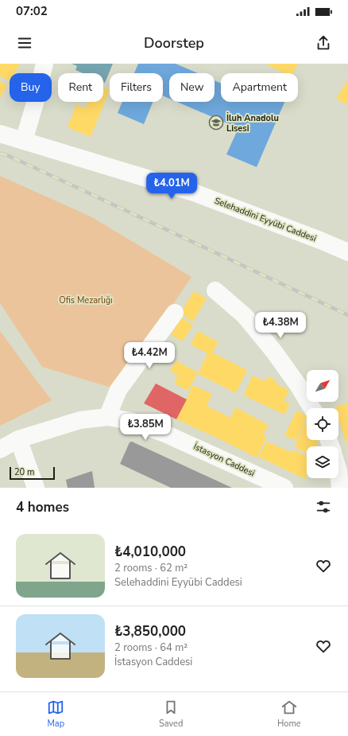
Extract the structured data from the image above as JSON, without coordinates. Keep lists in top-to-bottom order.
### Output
{
  "streets": {
    "street": ["Selehaddini Eyyübi Caddesi", "İstasyon Caddesi"]
  },
  "parks": ["Ofis Mezarlığı"],
  "places": {
    "school or university": ["İluh Anadolu Lisesi"]
  },
  "scale_bar": "20 m",
  "north": "top right",
  "page": {
    "status": "07:02",
    "header": "Doorstep",
    "chip": [
      "Buy",
      "Rent",
      "Filters",
      "New",
      "Apartment"
    ],
    "price": [
      "₺4.01M",
      "₺4.38M",
      "₺4.42M",
      "₺3.85M"
    ],
    "scale": "20 m",
    "heading": "4 homes",
    "list": [
      {
        "name": "₺4,010,000",
        "note": "2 rooms · 62 m² · Selehaddini Eyyübi Caddesi"
      },
      {
        "name": "₺3,850,000",
        "note": "2 rooms · 64 m² · İstasyon Caddesi"
      }
    ],
    "tabs": ["Map", "Saved", "Home"]
  }
}
